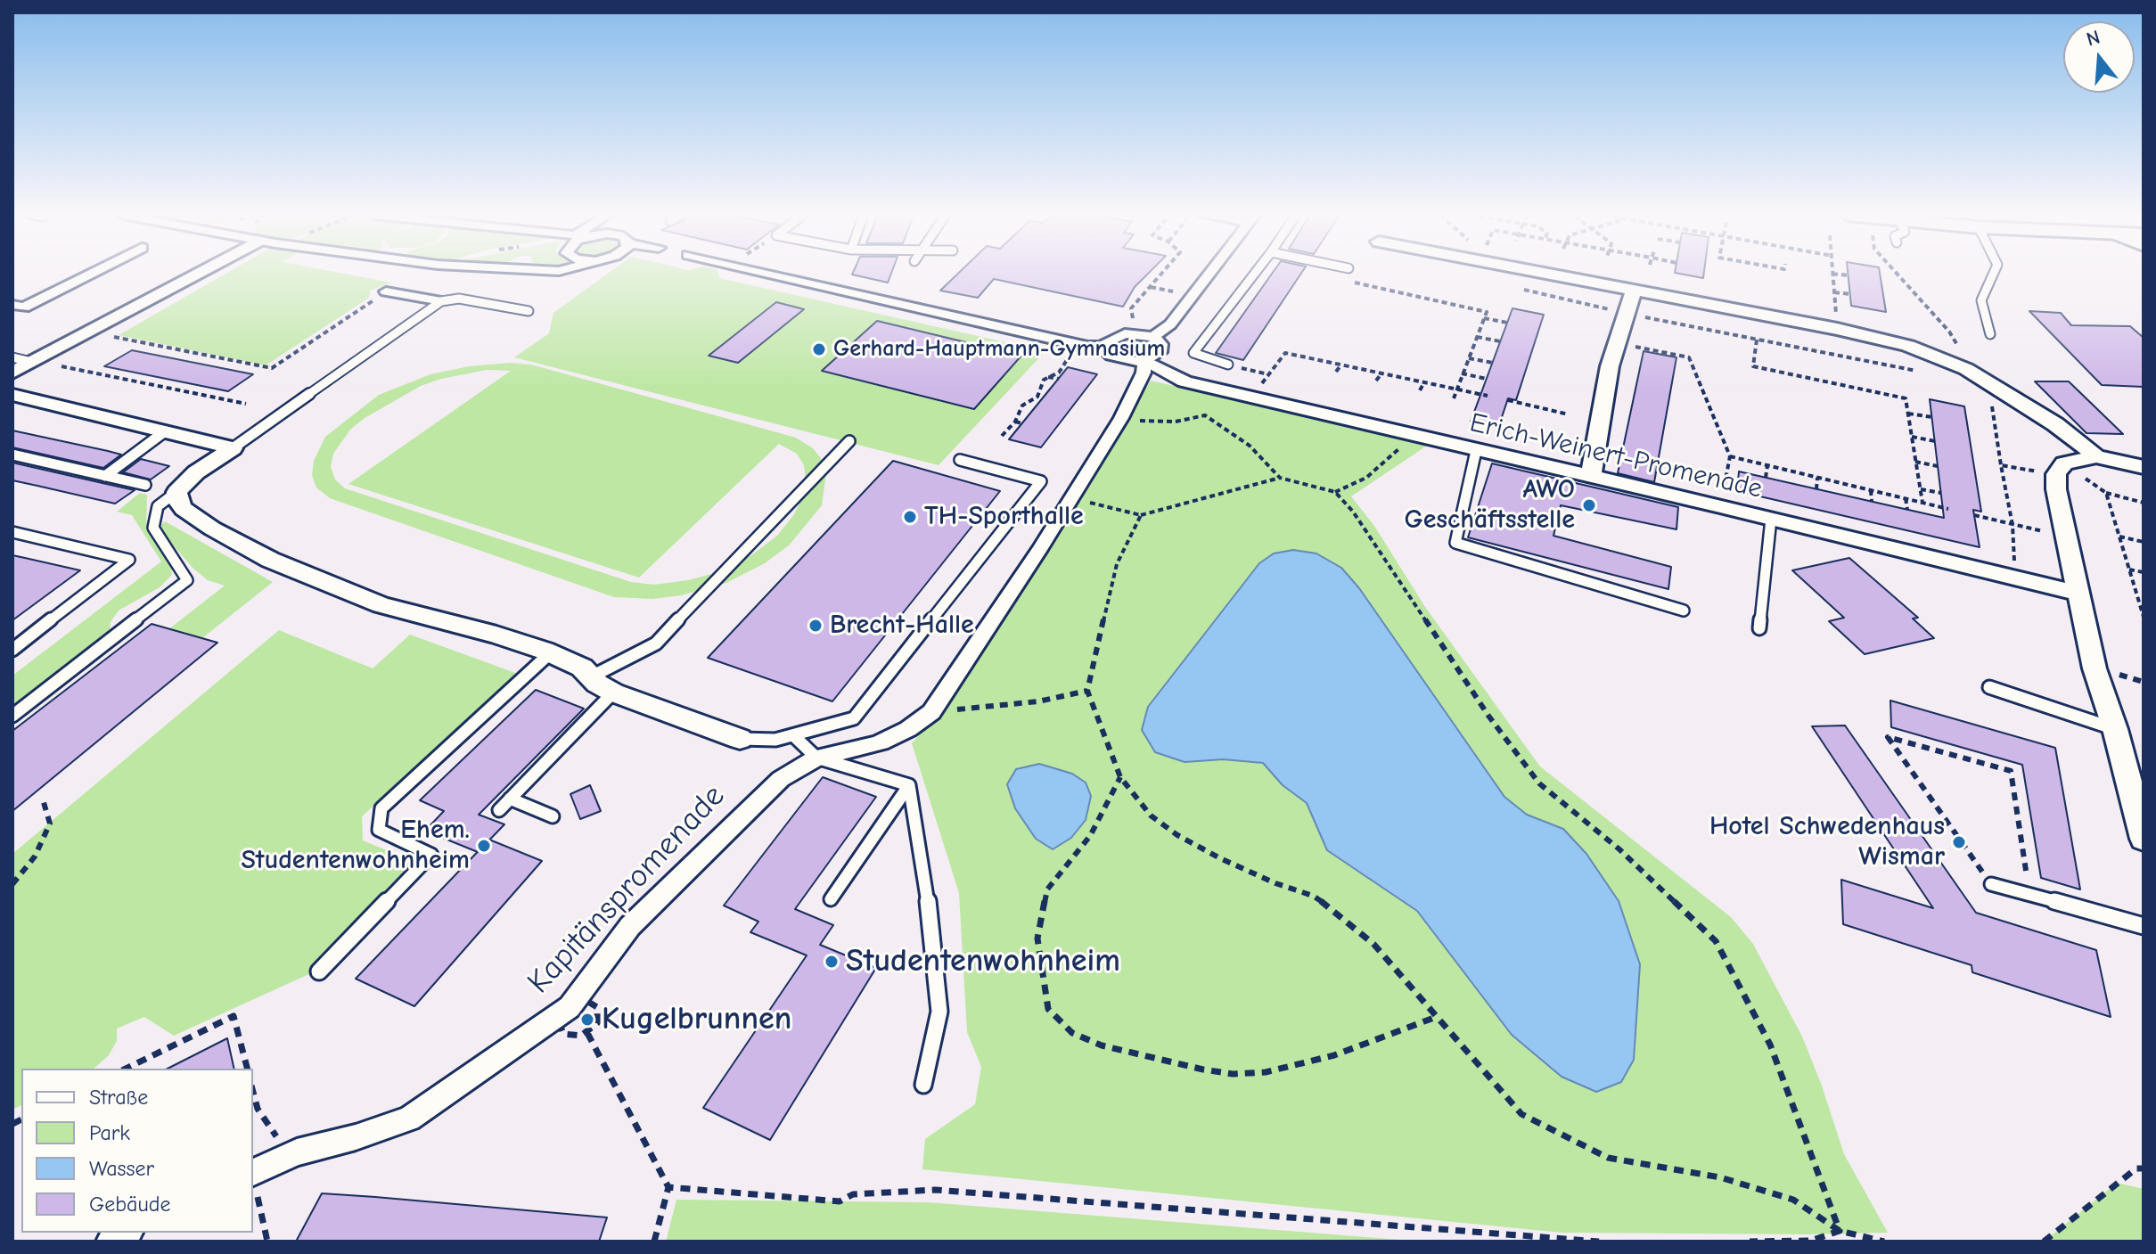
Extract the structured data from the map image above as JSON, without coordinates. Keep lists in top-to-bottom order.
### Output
{
  "streets": {
    "street": ["Erich-Weinert-Promenade", "Kapitänspromenade"]
  },
  "places": [
    "Gerhard-Hauptmann-Gymnasium",
    "AWO Geschäftsstelle",
    "TH-Sporthalle",
    "Brecht-Halle",
    "Hotel Schwedenhaus Wismar",
    "Ehem. Studentenwohnheim",
    "Studentenwohnheim",
    "Kugelbrunnen"
  ],
  "legend": [
    "Straße",
    "Park",
    "Wasser",
    "Gebäude"
  ],
  "north": "top"
}
